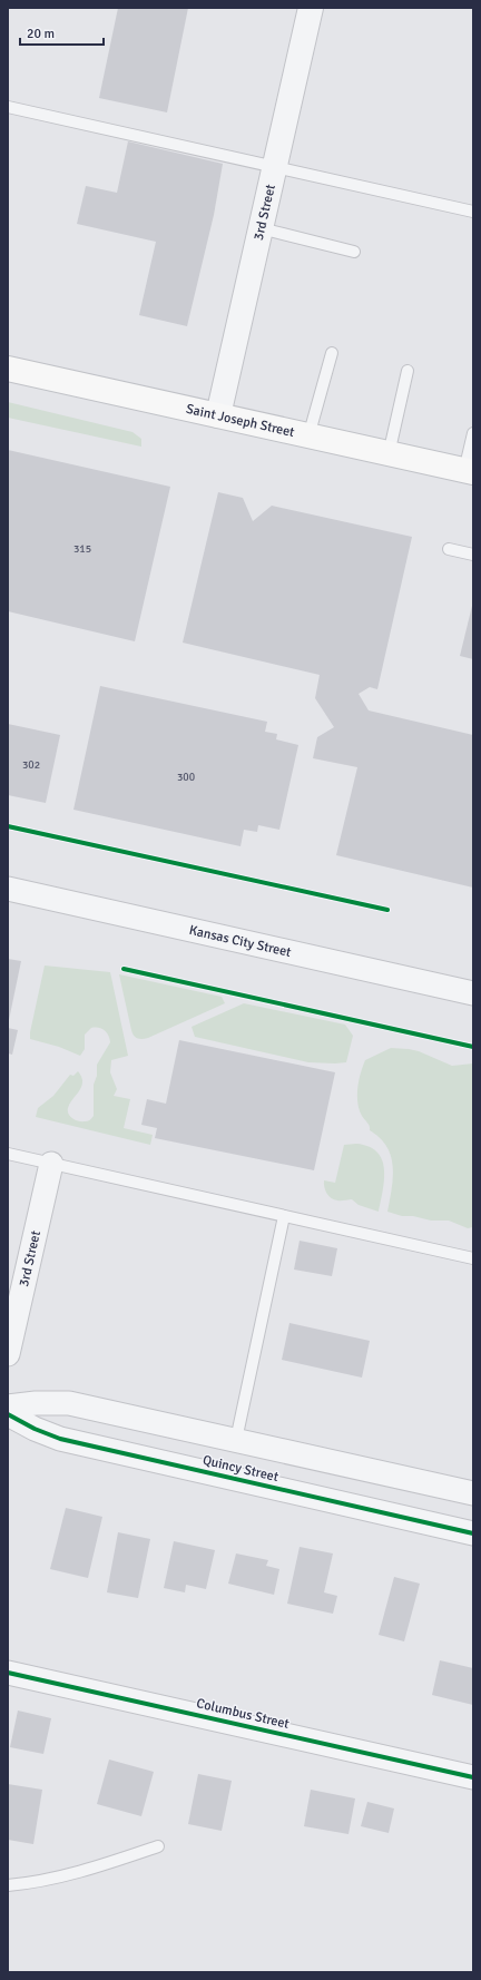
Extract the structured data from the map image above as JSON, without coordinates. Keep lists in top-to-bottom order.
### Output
{
  "streets": {
    "main road": ["Saint Joseph Street"],
    "street": [
      "3rd Street",
      "Kansas City Street",
      "Quincy Street",
      "Columbus Street"
    ]
  },
  "crossings": [
    ["3rd Street", "Saint Joseph Street"]
  ],
  "house_numbers": ["315", "302", "300"],
  "scale_bar": "20 m"
}
